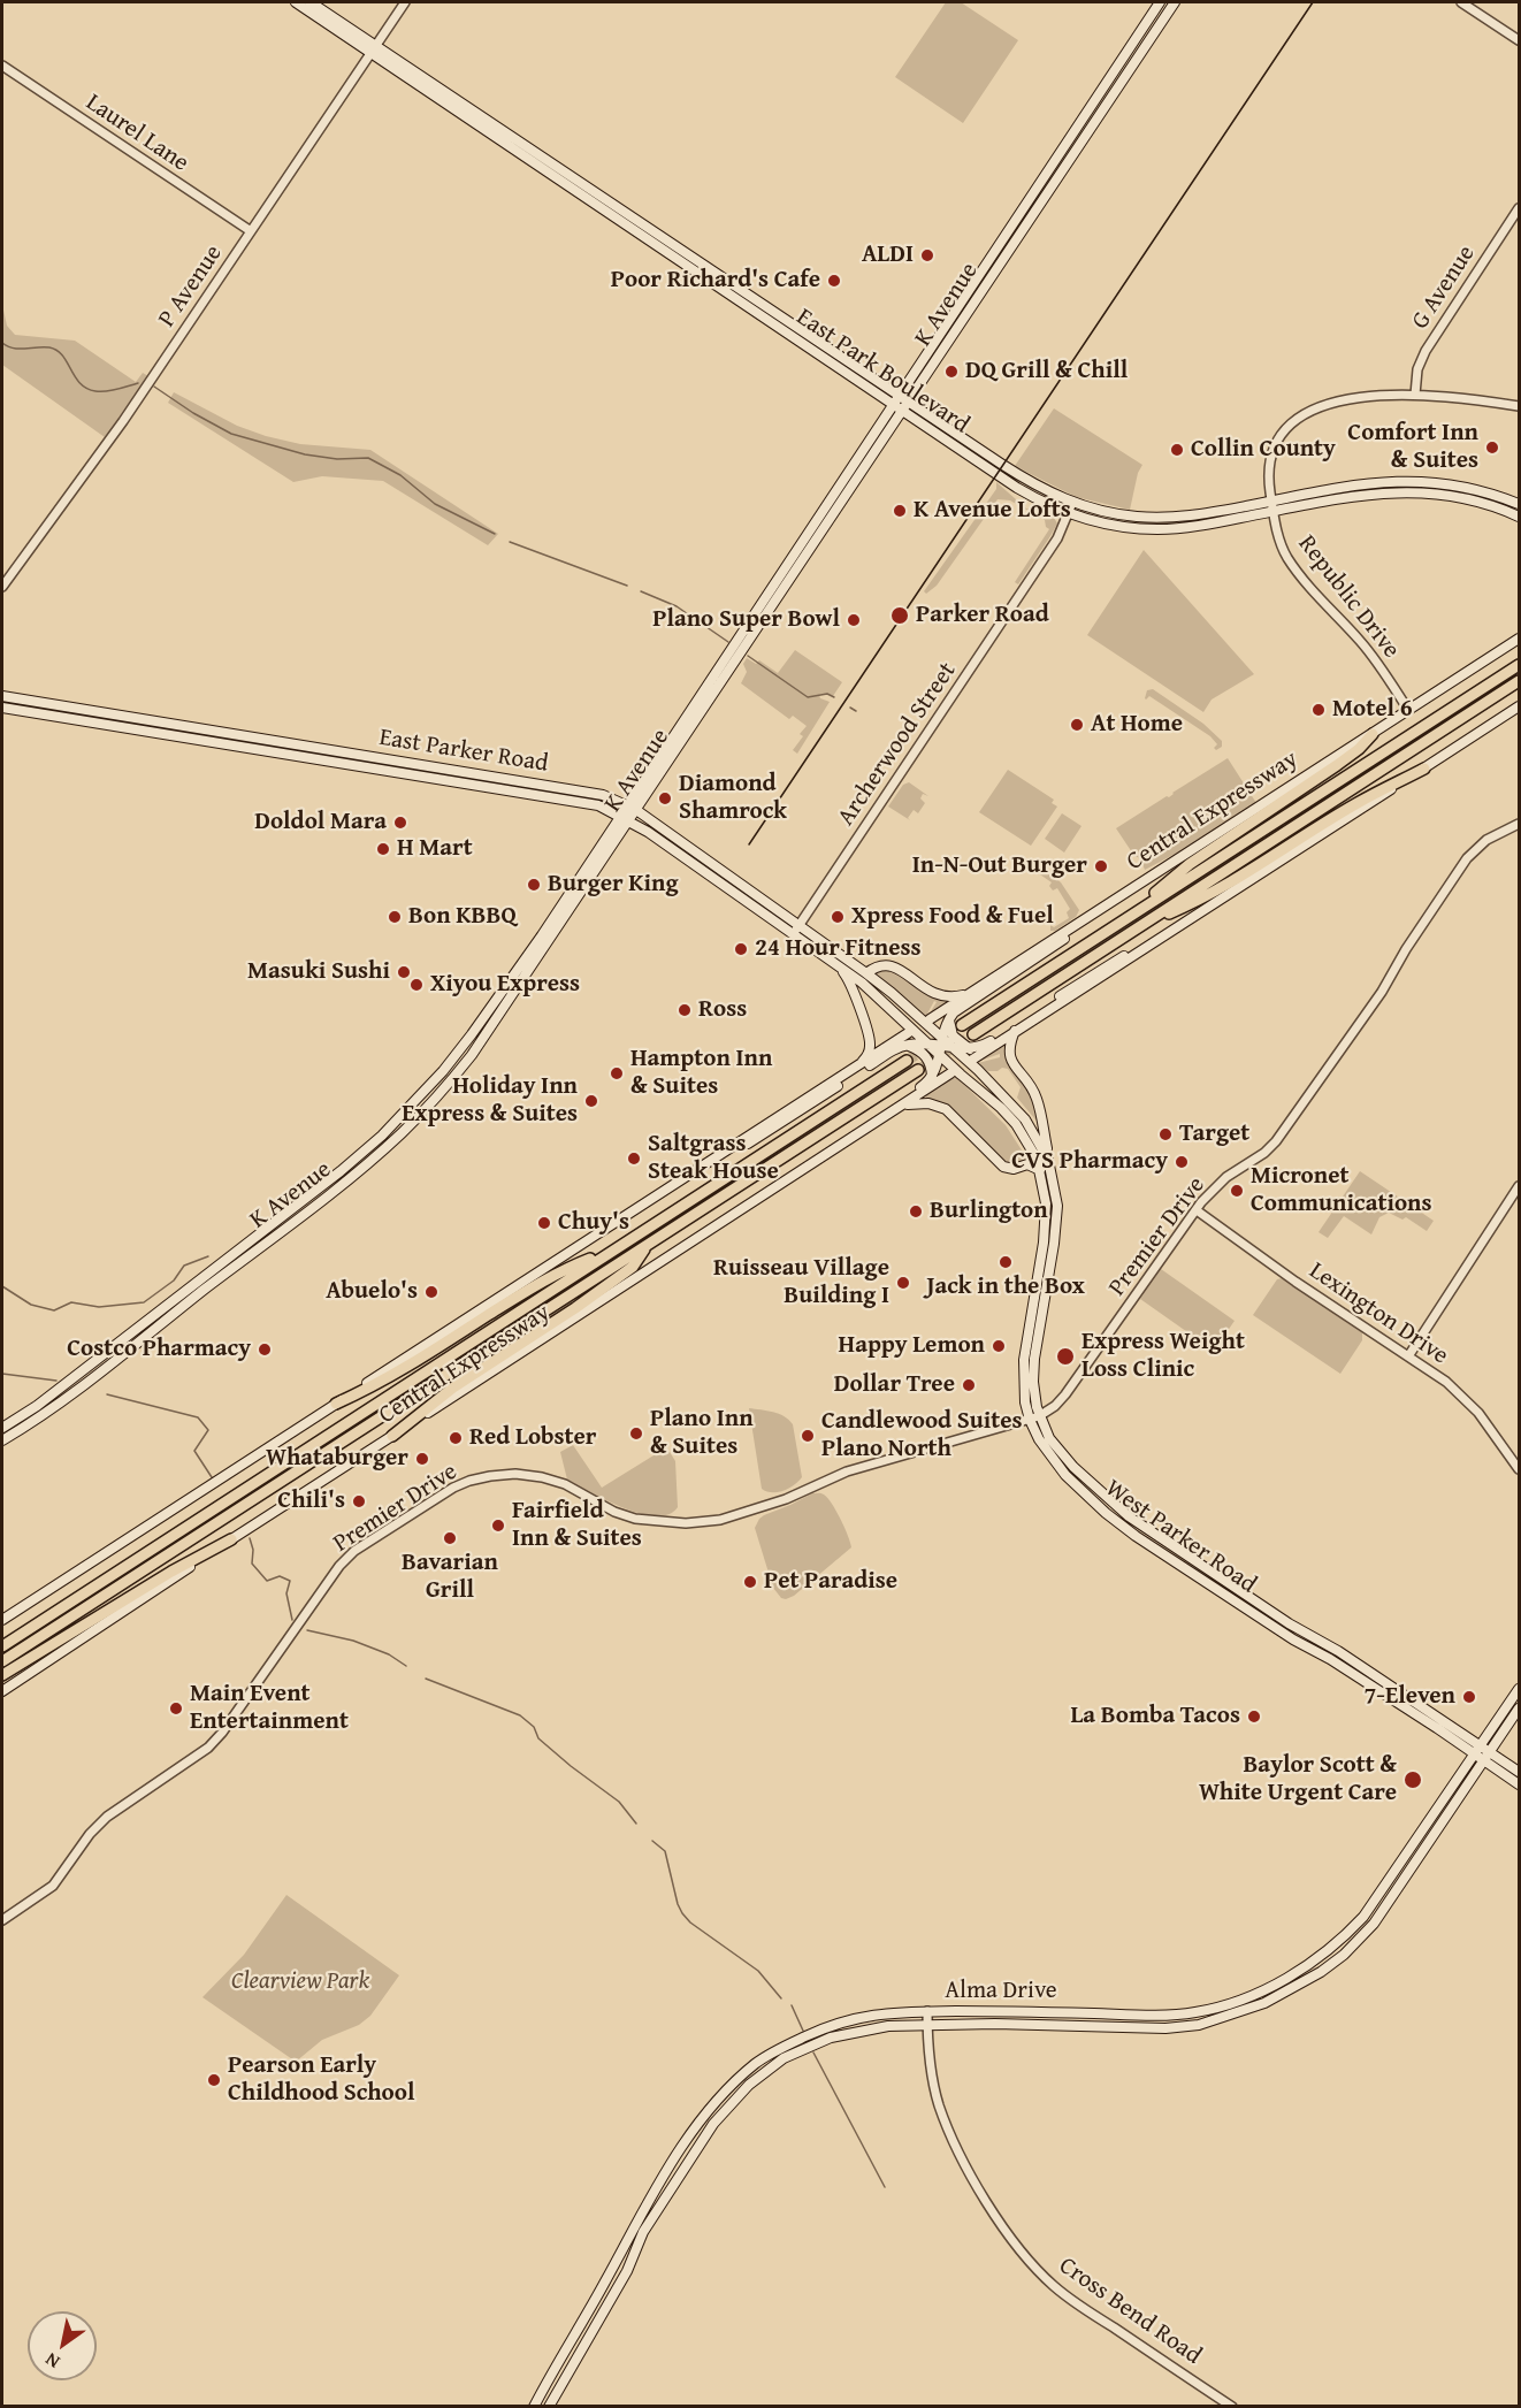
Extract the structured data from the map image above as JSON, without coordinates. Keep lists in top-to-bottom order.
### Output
{
  "streets": {
    "highway": ["Central Expressway"],
    "main road": [
      "K Avenue",
      "East Park Boulevard",
      "East Parker Road",
      "West Parker Road",
      "Alma Drive"
    ],
    "street": [
      "Laurel Lane",
      "P Avenue",
      "G Avenue",
      "Republic Drive",
      "Archerwood Street",
      "Premier Drive",
      "Lexington Drive",
      "Cross Bend Road"
    ]
  },
  "crossings": [
    ["Laurel Lane", "P Avenue"],
    ["P Avenue", "East Park Boulevard"],
    ["G Avenue", "Republic Drive"],
    ["K Avenue", "East Park Boulevard"],
    ["K Avenue", "East Parker Road"],
    ["East Park Boulevard", "Republic Drive"],
    ["East Park Boulevard", "Archerwood Street"],
    ["Republic Drive", "Central Expressway"],
    ["Archerwood Street", "East Parker Road"],
    ["East Parker Road", "West Parker Road"],
    ["Premier Drive", "Lexington Drive"],
    ["Premier Drive", "West Parker Road"],
    ["West Parker Road", "Alma Drive"],
    ["Alma Drive", "Cross Bend Road"]
  ],
  "parks": ["Clearview Park"],
  "places": [
    "ALDI",
    "Poor Richard's Cafe",
    "DQ Grill & Chill",
    "Comfort Inn & Suites",
    "Collin County",
    "K Avenue Lofts",
    "Parker Road",
    "Plano Super Bowl",
    "Motel 6",
    "At Home",
    "Diamond Shamrock",
    "Doldol Mara",
    "H Mart",
    "In-N-Out Burger",
    "Burger King",
    "Bon KBBQ",
    "Xpress Food & Fuel",
    "24 Hour Fitness",
    "Masuki Sushi",
    "Xiyou Express",
    "Ross",
    "Hampton Inn & Suites",
    "Holiday Inn Express & Suites",
    "Target",
    "Saltgrass Steak House",
    "CVS Pharmacy",
    "Micronet Communications",
    "Burlington",
    "Chuy's",
    "Jack in the Box",
    "Ruisseau Village Building I",
    "Abuelo's",
    "Happy Lemon",
    "Costco Pharmacy",
    "Express Weight Loss Clinic",
    "Dollar Tree",
    "Plano Inn & Suites",
    "Candlewood Suites Plano North",
    "Red Lobster",
    "Whataburger",
    "Chili's",
    "Fairfield Inn & Suites",
    "Bavarian Grill",
    "Pet Paradise",
    "7-Eleven",
    "Main Event Entertainment",
    "La Bomba Tacos",
    "Baylor Scott & White Urgent Care",
    "Pearson Early Childhood School"
  ],
  "north": "bottom left"
}
